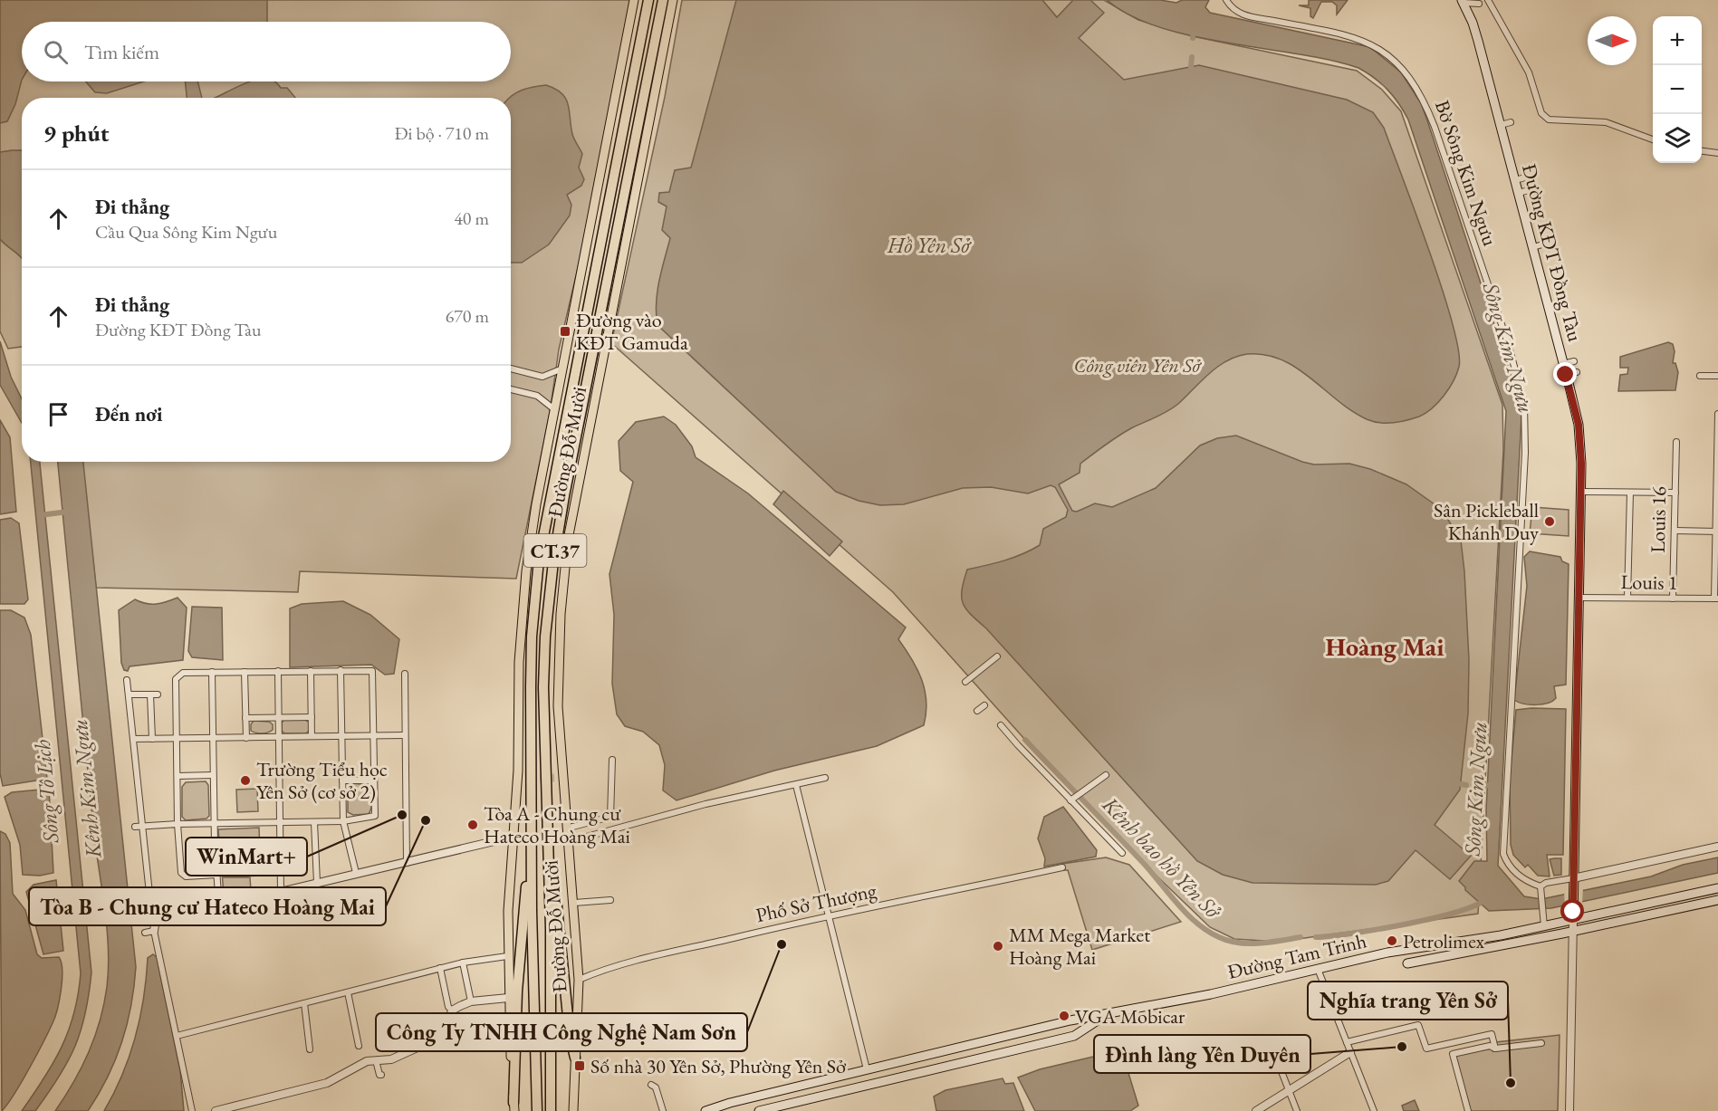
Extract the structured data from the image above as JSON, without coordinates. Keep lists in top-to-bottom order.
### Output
{
  "streets": {
    "highway": ["CT.37"],
    "main road": ["Đường KĐT Đồng Tàu", "Đường Đỗ Mười", "Đường Tam Trinh"],
    "street": [
      "Bờ Sông Kim Ngưu",
      "Louis 16",
      "Louis 1",
      "Phố Sở Thượng"
    ]
  },
  "crossings": [
    ["Đường KĐT Đồng Tàu", "Louis 1"],
    ["Đường KĐT Đồng Tàu", "Đường Tam Trinh"],
    ["Đường Đỗ Mười", "Phố Sở Thượng"],
    ["Louis 16", "Louis 1"]
  ],
  "districts": ["Hoàng Mai"],
  "water": [
    "Hồ Yên Sở",
    "Sông Kim Ngưu",
    "Kênh Kim Ngưu",
    "Sông Tô Lịch",
    "Kênh bao hồ Yên Sở"
  ],
  "parks": ["Công viên Yên Sở"],
  "places": {
    "transit": ["Đường vào KĐT Gamuda", "Số nhà 30 Yên Sở, Phường Yên Sở"],
    "other": [
      "Sân Pickleball Khánh Duy",
      "Trường Tiểu học Yên Sở (cơ sở 2)",
      "WinMart+",
      "Tòa B - Chung cư Hateco Hoàng Mai",
      "Tòa A - Chung cư Hateco Hoàng Mai",
      "Petrolimex",
      "Công Ty TNHH Công Nghệ Nam Sơn",
      "MM Mega Market Hoàng Mai",
      "VGA Mobicar",
      "Đình làng Yên Duyên",
      "Nghĩa trang Yên Sở"
    ]
  },
  "north": "right",
  "page": {
    "map_buttons": ["+", "−"],
    "search": "Tìm kiếm",
    "heading": ["9 phút", "Đi bộ · 710 m"],
    "list": [
      ["Đi thẳng", "Cầu Qua Sông Kim Ngưu", "40 m"],
      ["Đi thẳng", "Đường KĐT Đồng Tàu", "670 m"],
      "Đến nơi"
    ]
  }
}
